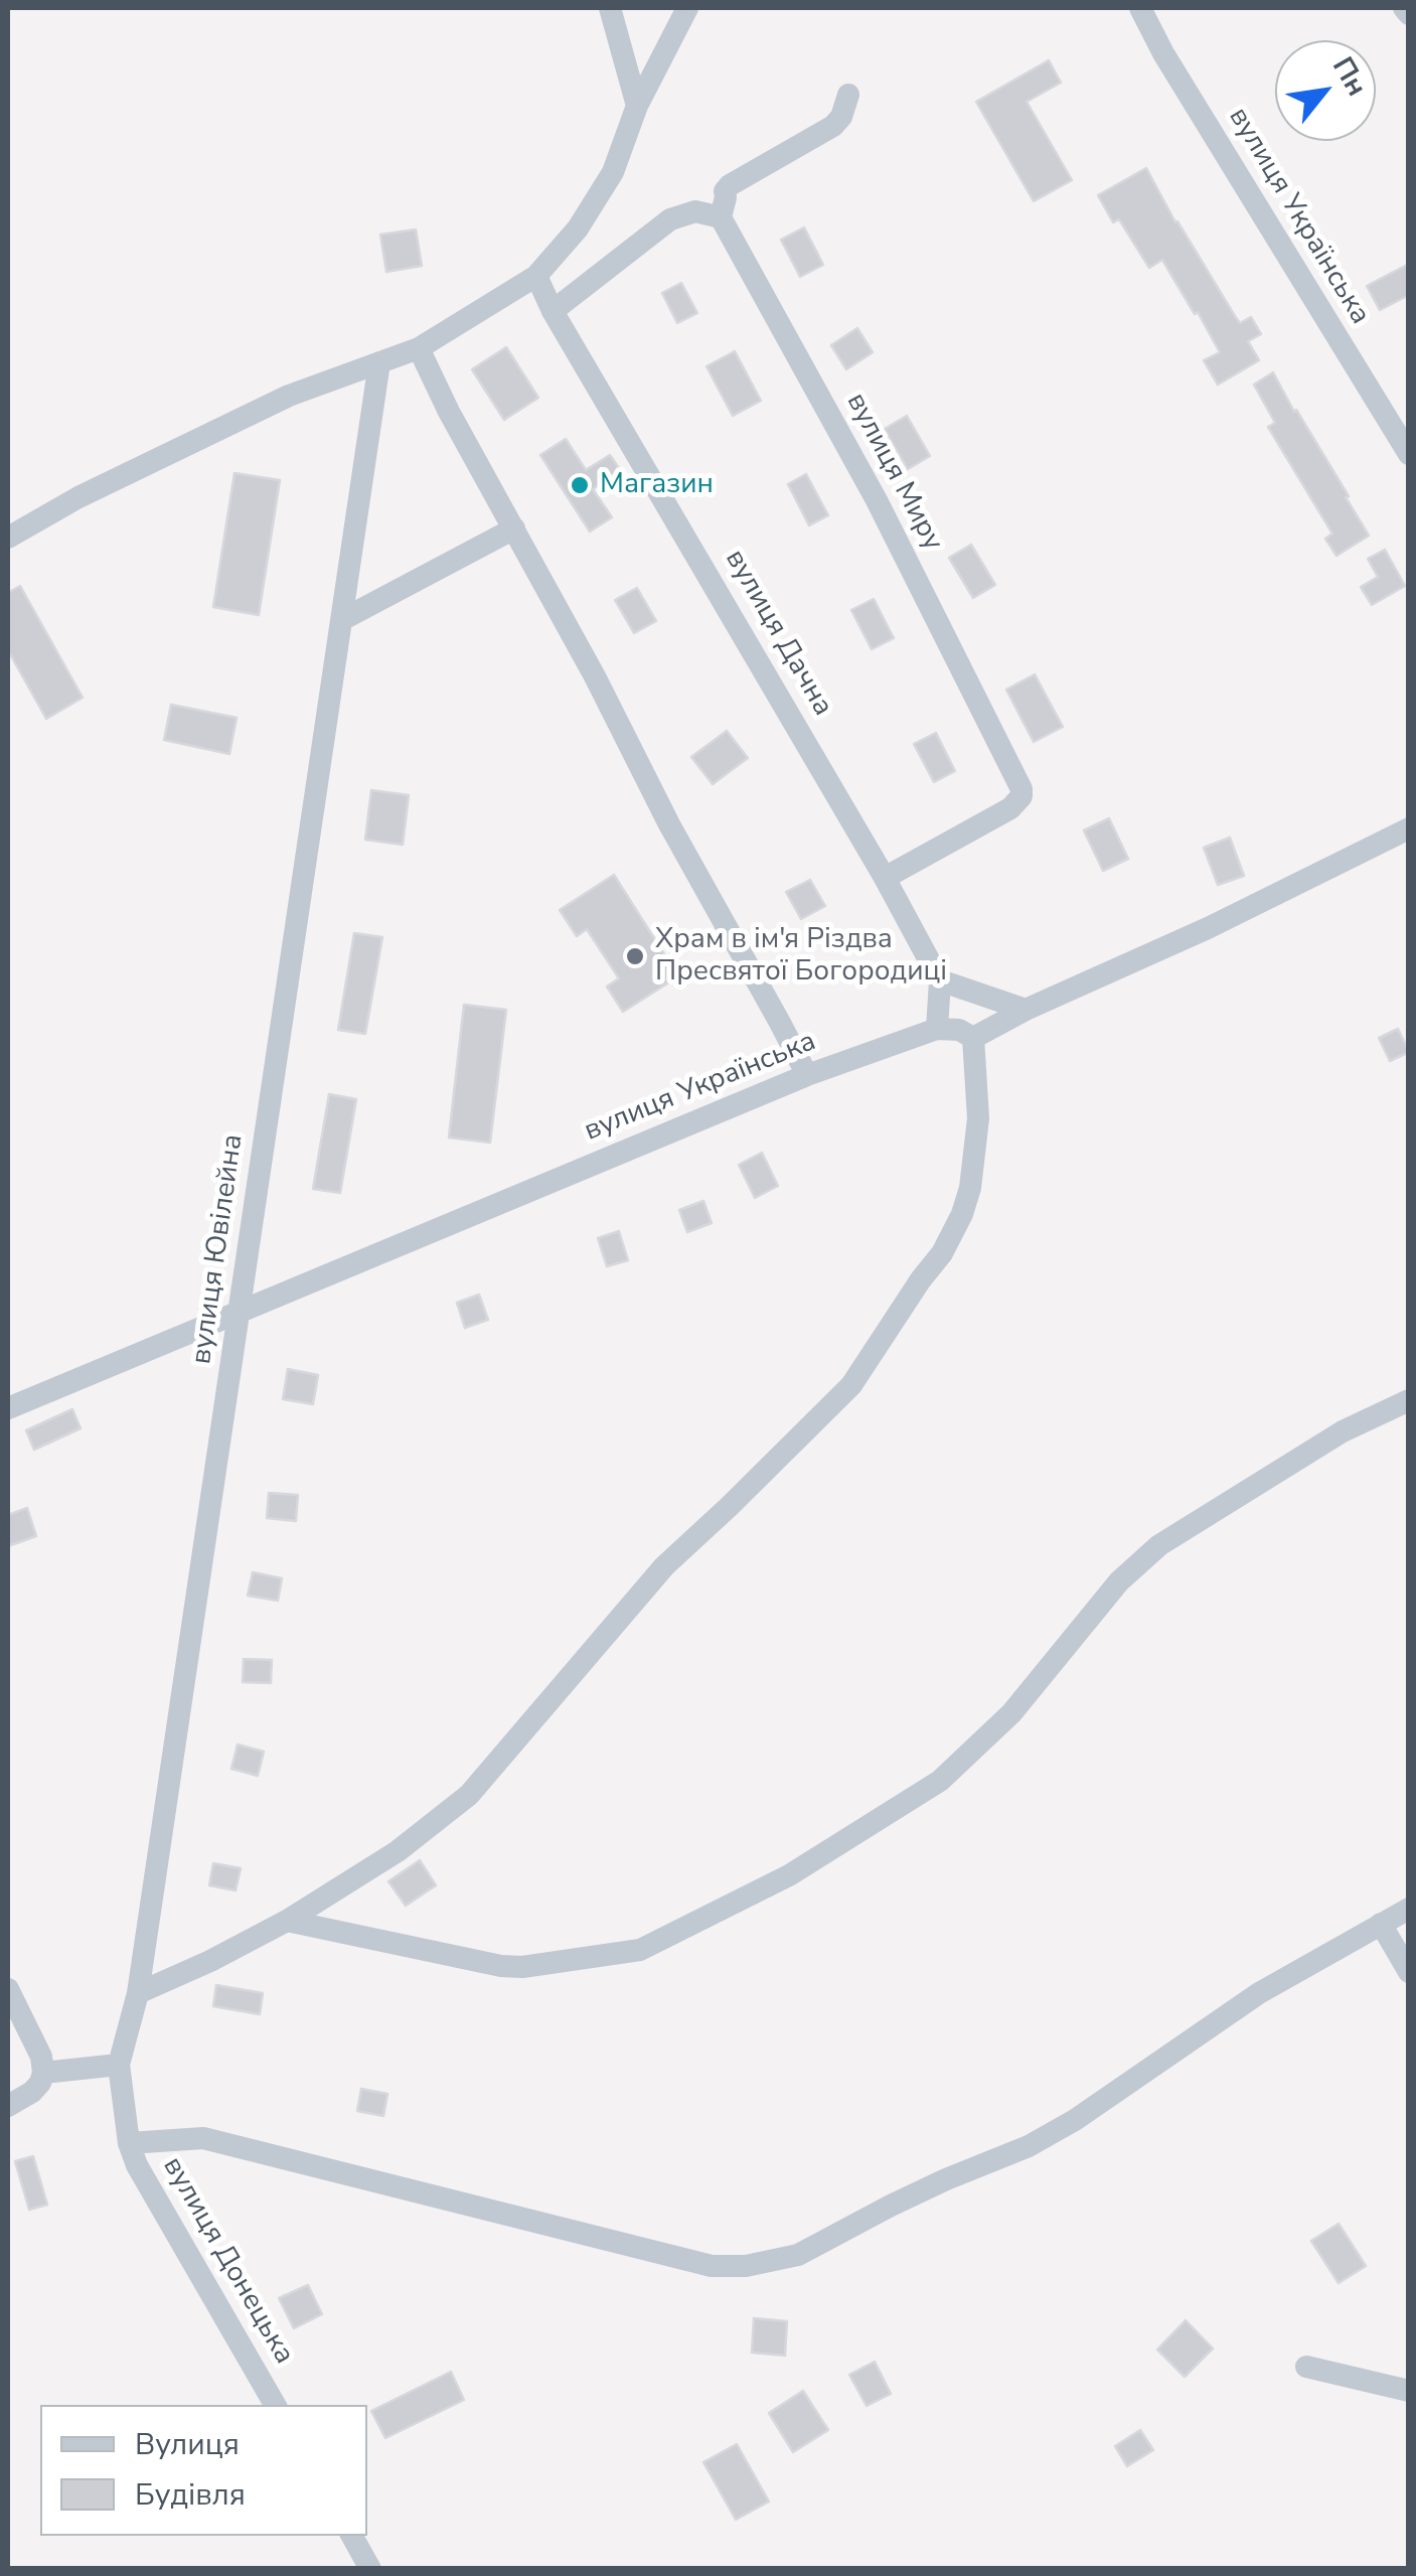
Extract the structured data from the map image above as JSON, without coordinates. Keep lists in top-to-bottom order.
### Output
{
  "streets": {
    "street": [
      "вулиця Українська",
      "вулиця Миру",
      "вулиця Дачна",
      "вулиця Ювілейна",
      "вулиця Донецька"
    ]
  },
  "crossings": [
    ["вулиця Українська", "вулиця Ювілейна"],
    ["вулиця Миру", "вулиця Дачна"],
    ["вулиця Ювілейна", "вулиця Донецька"]
  ],
  "places": ["Магазин", "Храм в ім'я Різдва Пресвятої Богородиці"],
  "legend": ["Вулиця", "Будівля"],
  "north": "top right"
}
